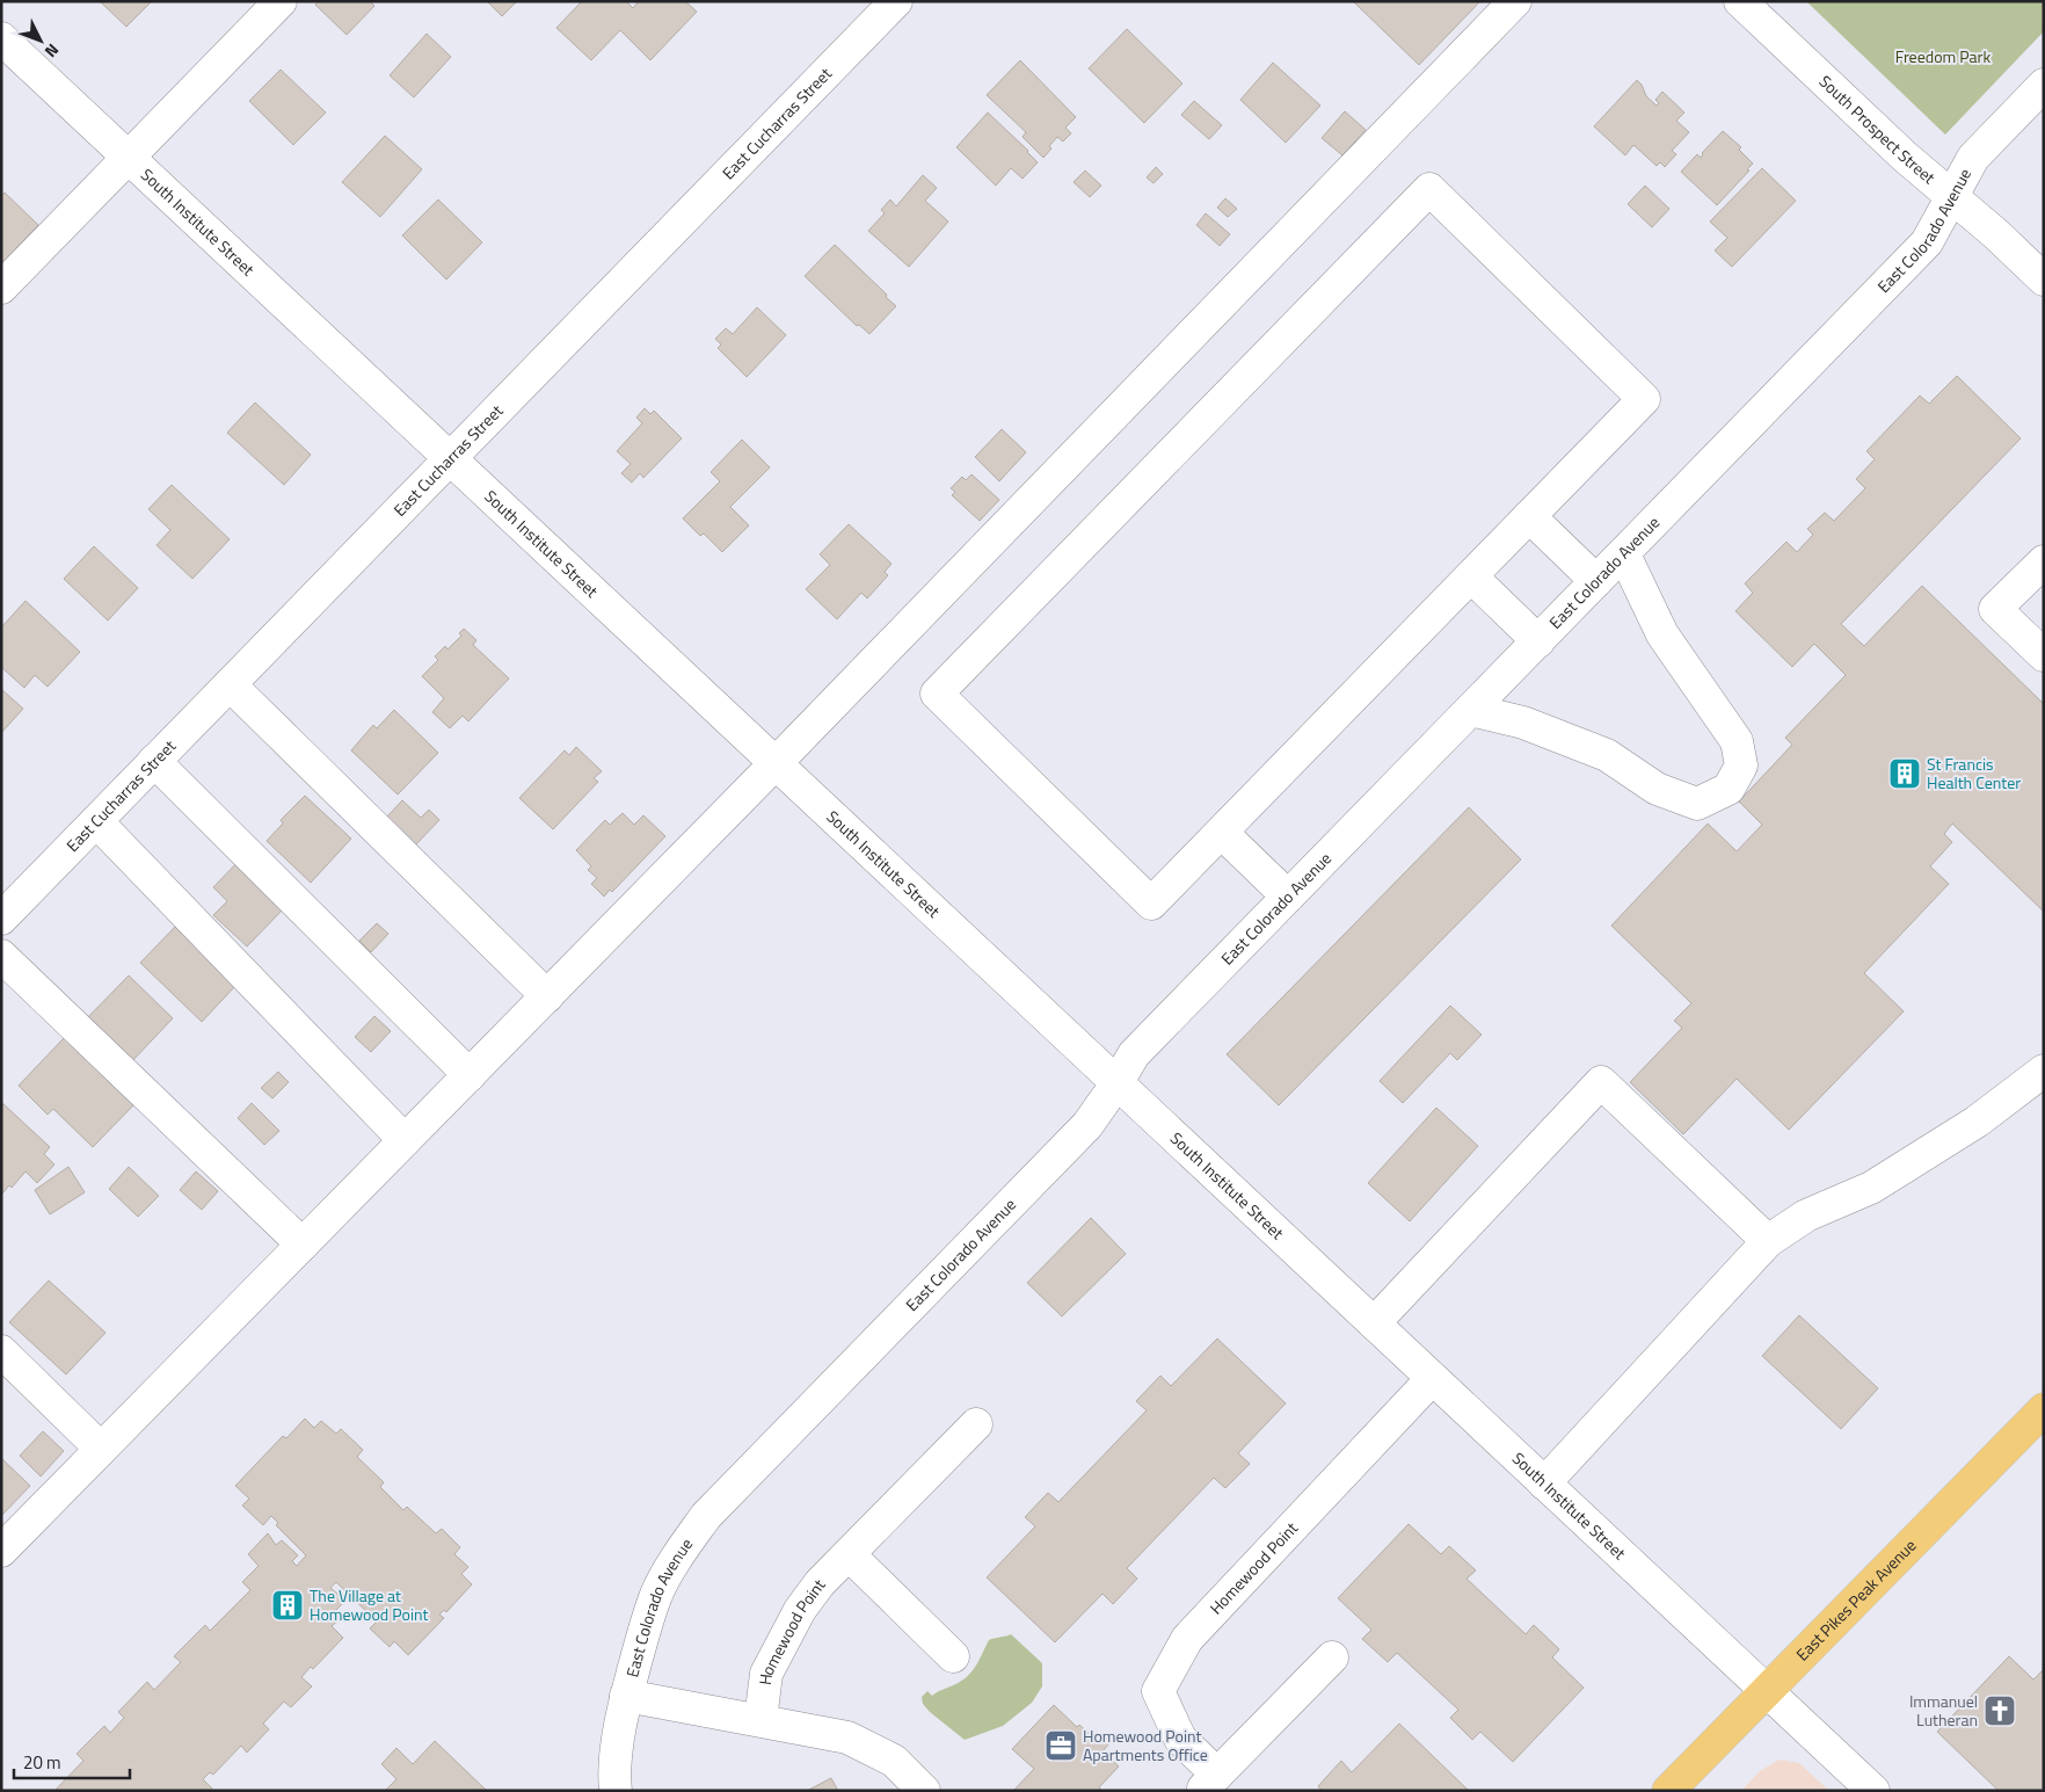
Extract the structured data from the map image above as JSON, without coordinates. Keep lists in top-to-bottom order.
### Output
{
  "streets": {
    "main road": ["East Pikes Peak Avenue"],
    "street": [
      "East Cucharras Street",
      "South Prospect Street",
      "South Institute Street",
      "East Colorado Avenue",
      "Homewood Point"
    ]
  },
  "crossings": [
    ["East Cucharras Street", "South Institute Street"],
    ["South Prospect Street", "East Colorado Avenue"],
    ["South Institute Street", "East Colorado Avenue"],
    ["South Institute Street", "Homewood Point"],
    ["South Institute Street", "East Pikes Peak Avenue"]
  ],
  "parks": ["Freedom Park"],
  "places": {
    "building": ["St Francis Health Center", "The Village at Homewood Point"],
    "church": ["Immanuel Lutheran"],
    "office": ["Homewood Point Apartments Office"]
  },
  "scale_bar": "20 m",
  "north": "bottom right"
}
